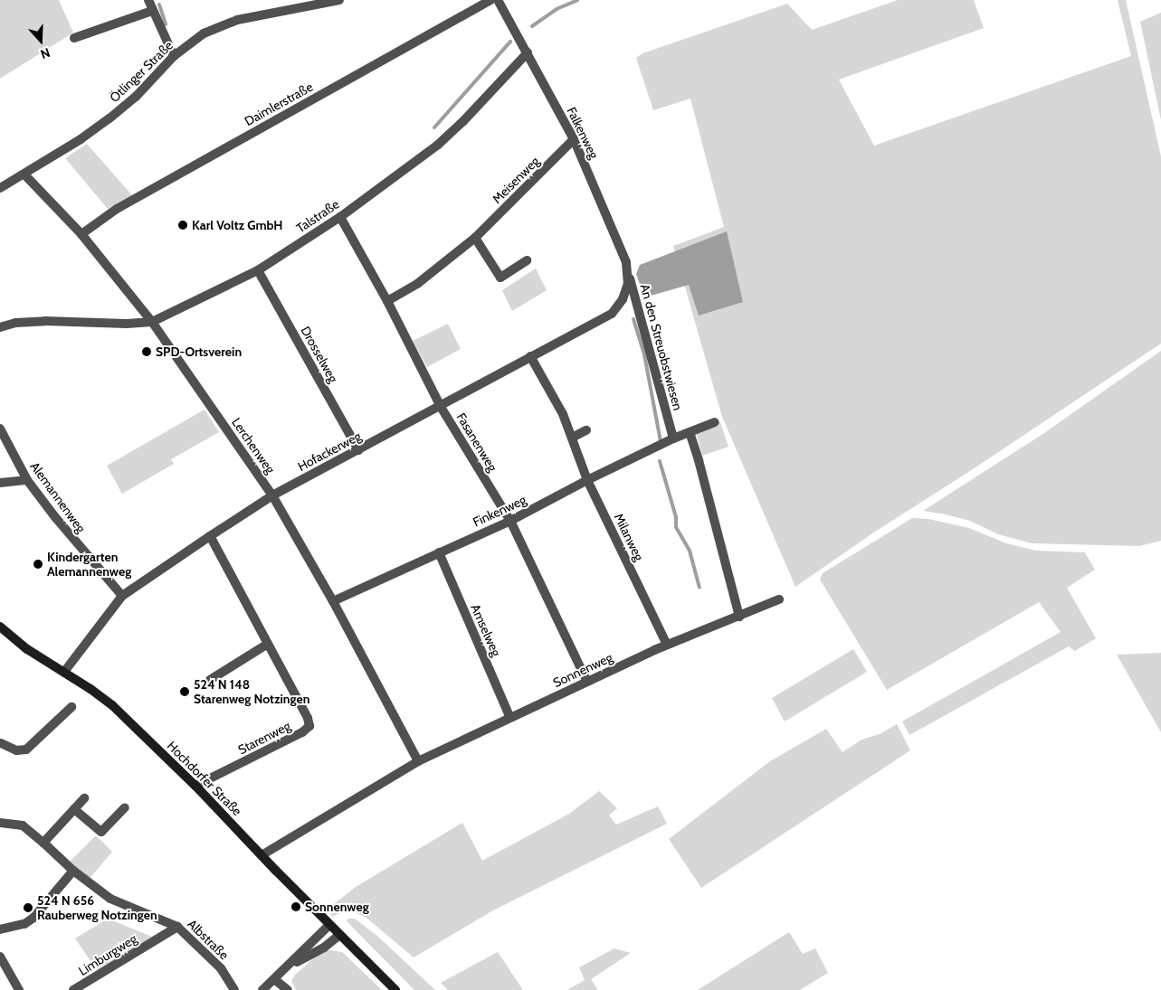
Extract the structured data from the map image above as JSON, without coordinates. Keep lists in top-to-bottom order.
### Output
{
  "streets": {
    "main road": ["Hochdorfer Straße"],
    "street": [
      "Ötlinger Straße",
      "Daimlerstraße",
      "Falkenweg",
      "Meisenweg",
      "Talstraße",
      "An den Streuobstwiesen",
      "Drosselweg",
      "Fasanenweg",
      "Lerchenweg",
      "Hofackerweg",
      "Alemannenweg",
      "Finkenweg",
      "Milanweg",
      "Amselweg",
      "Sonnenweg",
      "Starenweg",
      "Albstraße",
      "Limburgweg"
    ]
  },
  "crossings": [
    ["Ötlinger Straße", "Lerchenweg"],
    ["Daimlerstraße", "Lerchenweg"],
    ["Falkenweg", "Meisenweg"],
    ["Falkenweg", "Talstraße"],
    ["Falkenweg", "An den Streuobstwiesen"],
    ["Falkenweg", "Hofackerweg"],
    ["Meisenweg", "Fasanenweg"],
    ["Talstraße", "Drosselweg"],
    ["Talstraße", "Fasanenweg"],
    ["Talstraße", "Lerchenweg"],
    ["An den Streuobstwiesen", "Finkenweg"],
    ["Drosselweg", "Hofackerweg"],
    ["Fasanenweg", "Hofackerweg"],
    ["Fasanenweg", "Finkenweg"],
    ["Fasanenweg", "Sonnenweg"],
    ["Lerchenweg", "Hofackerweg"],
    ["Lerchenweg", "Finkenweg"],
    ["Lerchenweg", "Sonnenweg"],
    ["Hofackerweg", "Alemannenweg"],
    ["Hofackerweg", "Milanweg"],
    ["Hofackerweg", "Starenweg"],
    ["Hofackerweg", "Hochdorfer Straße"],
    ["Finkenweg", "Milanweg"],
    ["Finkenweg", "Amselweg"],
    ["Milanweg", "Sonnenweg"],
    ["Amselweg", "Sonnenweg"],
    ["Sonnenweg", "Hochdorfer Straße"],
    ["Starenweg", "Hochdorfer Straße"],
    ["Albstraße", "Limburgweg"]
  ],
  "places": [
    "Karl Voltz GmbH",
    "SPD-Ortsverein",
    "Kindergarten Alemannenweg",
    "524 N 148 Starenweg Notzingen",
    "Sonnenweg",
    "524 N 656 Rauberweg Notzingen"
  ],
  "north": "bottom"
}
